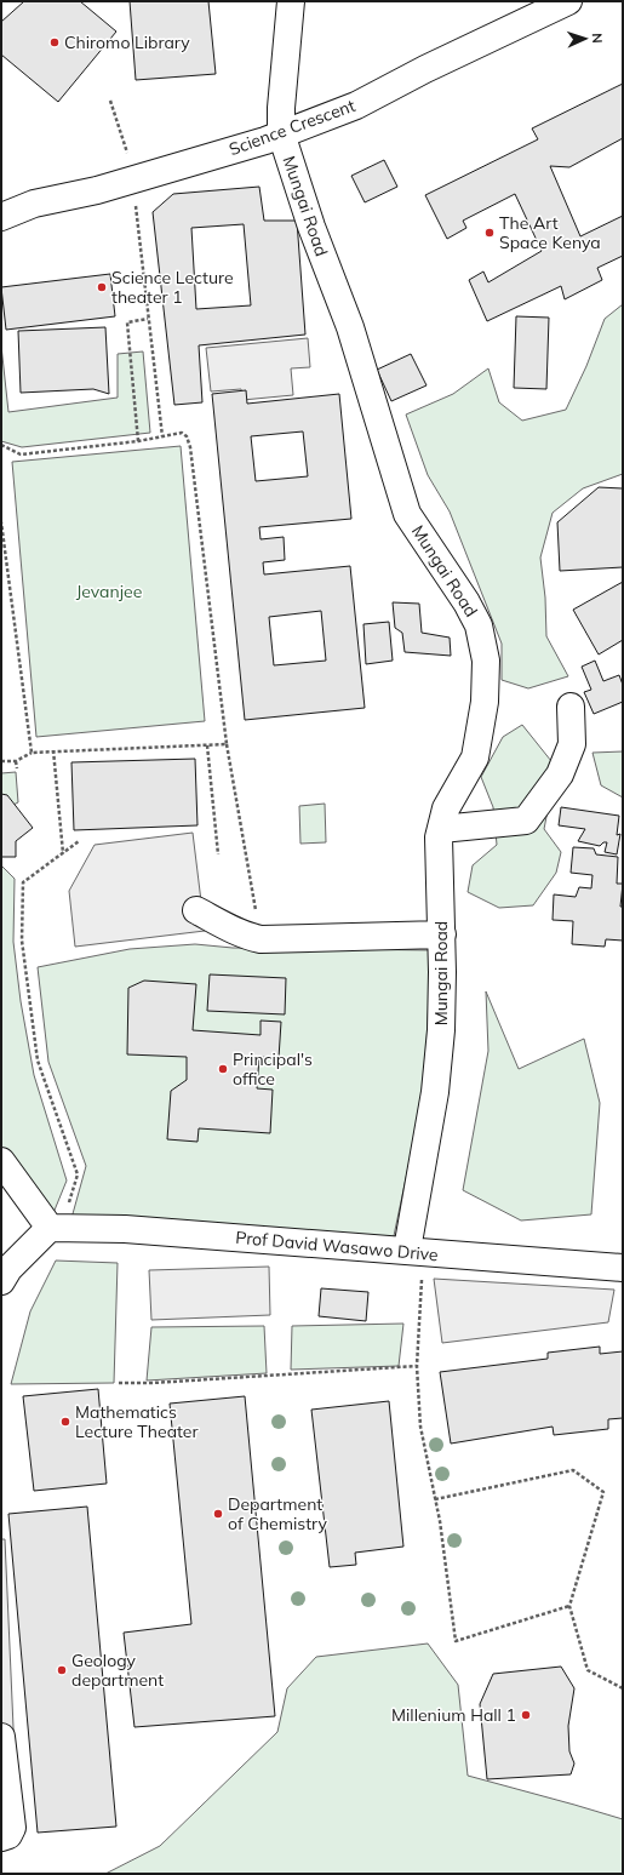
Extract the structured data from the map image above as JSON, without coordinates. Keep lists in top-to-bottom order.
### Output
{
  "streets": {
    "lane": ["Science Crescent", "Mungai Road", "Prof David Wasawo Drive"]
  },
  "crossings": [
    ["Science Crescent", "Mungai Road"],
    ["Mungai Road", "Prof David Wasawo Drive"]
  ],
  "parks": ["Jevanjee"],
  "places": [
    "Chiromo Library",
    "The Art Space Kenya",
    "Science Lecture theater 1",
    "Principal's office",
    "Mathematics Lecture Theater",
    "Department of Chemistry",
    "Geology department",
    "Millenium Hall 1"
  ],
  "north": "right"
}
